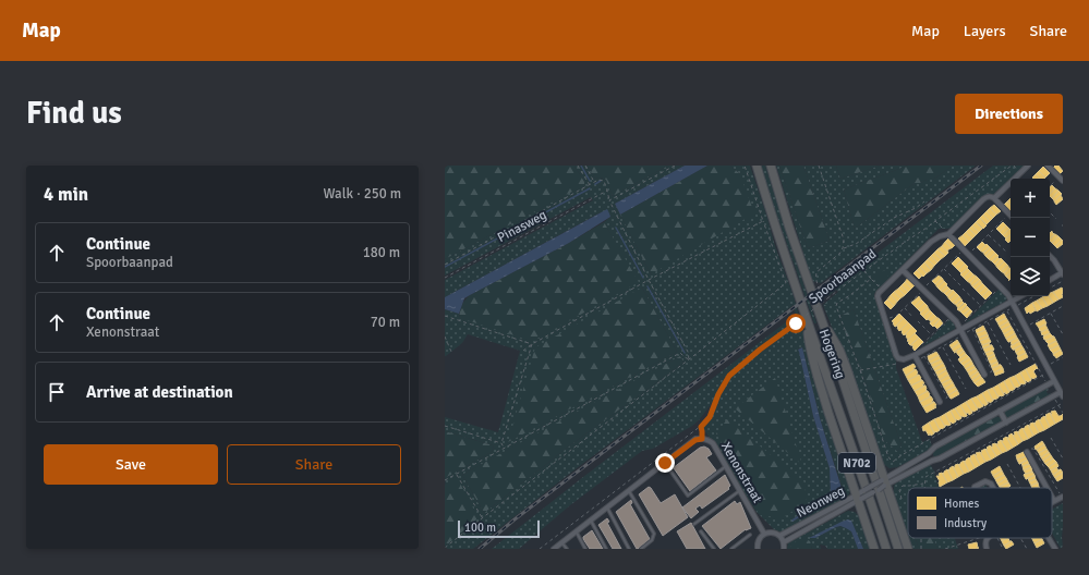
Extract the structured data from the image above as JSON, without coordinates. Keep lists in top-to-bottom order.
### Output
{
  "streets": {
    "highway": ["Hogering", "N702"],
    "street": ["Xenonstraat", "Neonweg"],
    "path": ["Pinasweg", "Spoorbaanpad"]
  },
  "crossings": [
    ["Hogering", "N702"],
    ["N702", "Neonweg"]
  ],
  "legend": ["Homes", "Industry"],
  "scale_bar": "100 m",
  "page": {
    "header": "Map",
    "nav": ["Map", "Layers", "Share"],
    "buttons": [
      "Directions",
      ["Save", "Share"]
    ],
    "title": "Find us",
    "heading": ["4 min", "Walk · 250 m"],
    "map_buttons": ["+", "−"],
    "list": [
      ["Continue", "Spoorbaanpad", "180 m"],
      ["Continue", "Xenonstraat", "70 m"],
      "Arrive at destination"
    ],
    "scale": "100 m"
  }
}
